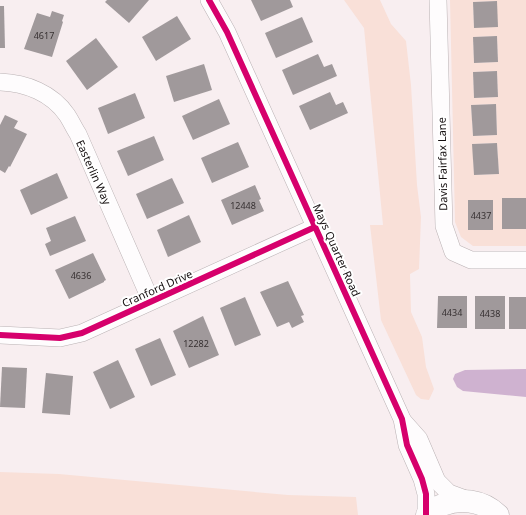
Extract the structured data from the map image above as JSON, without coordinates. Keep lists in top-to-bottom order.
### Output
{
  "streets": {
    "street": [
      "Davis Fairfax Lane",
      "Easterlin Way",
      "Mays Quarter Road",
      "Cranford Drive"
    ]
  },
  "crossings": [
    ["Easterlin Way", "Cranford Drive"],
    ["Mays Quarter Road", "Cranford Drive"]
  ],
  "house_numbers": [
    "4617",
    "12448",
    "4437",
    "4636",
    "4434",
    "4438",
    "12282"
  ]
}
